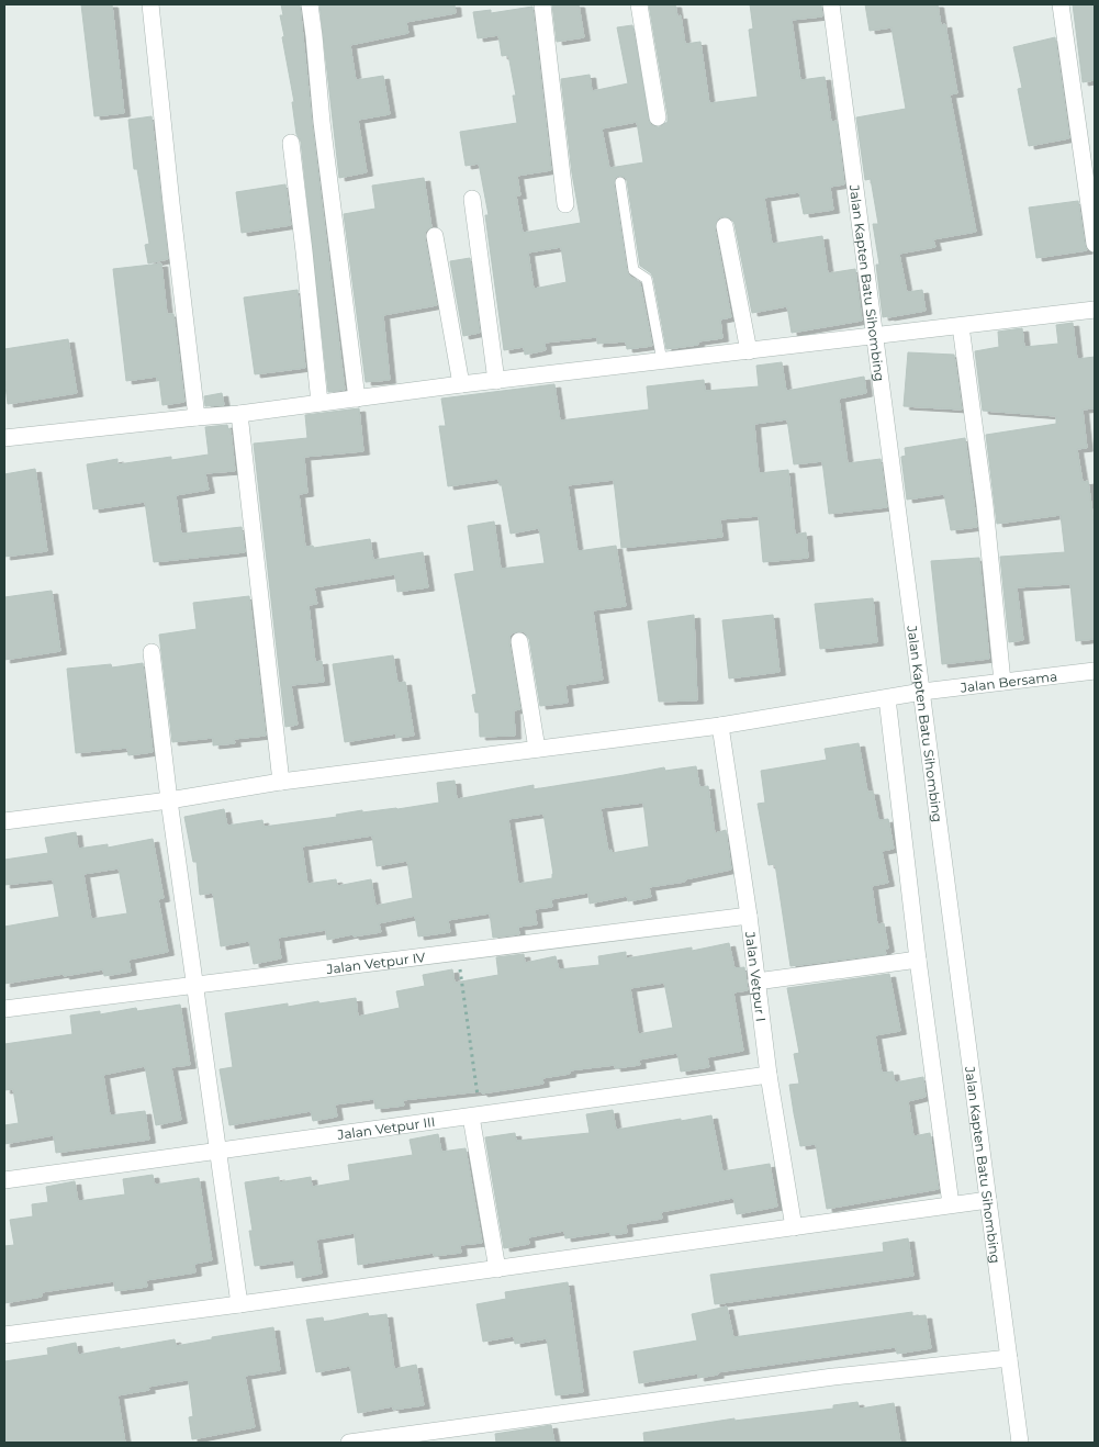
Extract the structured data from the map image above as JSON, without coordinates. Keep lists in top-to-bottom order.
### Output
{
  "streets": {
    "street": [
      "Jalan Kapten Batu Sihombing",
      "Jalan Bersama",
      "Jalan Vetpur IV",
      "Jalan Vetpur I",
      "Jalan Vetpur III"
    ]
  },
  "crossings": [
    ["Jalan Kapten Batu Sihombing", "Jalan Bersama"],
    ["Jalan Bersama", "Jalan Vetpur I"],
    ["Jalan Vetpur IV", "Jalan Vetpur I"],
    ["Jalan Vetpur I", "Jalan Vetpur III"]
  ]
}
